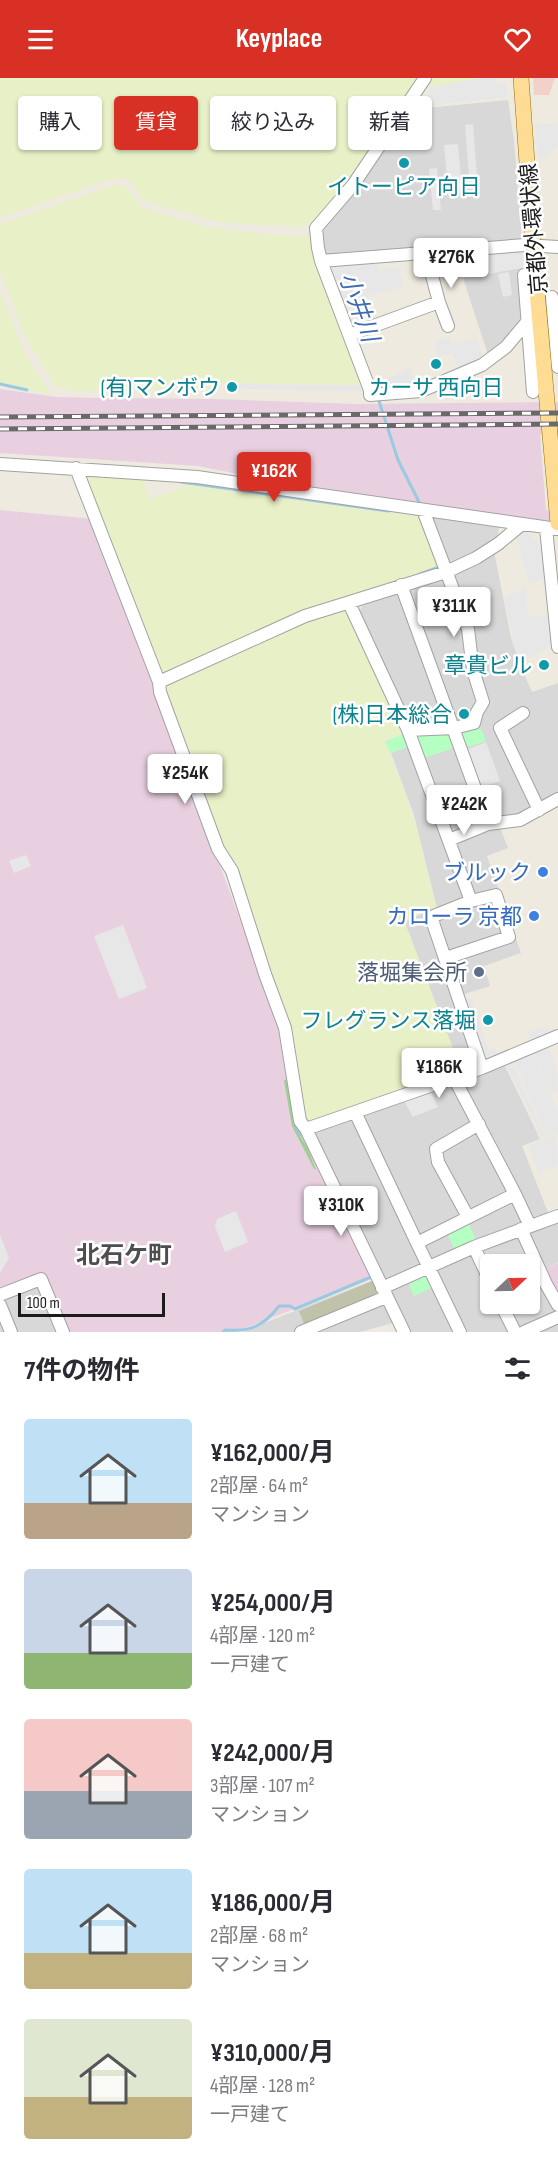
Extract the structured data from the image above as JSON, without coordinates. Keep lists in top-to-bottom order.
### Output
{
  "streets": {
    "main road": ["京都外環状線"]
  },
  "districts": ["北石ケ町"],
  "water": ["小井川"],
  "places": [
    "イトーピア向日",
    "カーサ 西向日",
    "(有)マンボウ",
    "章貴ビル",
    "(株)日本総合",
    "ブルック",
    "カローラ 京都",
    "落堀集会所",
    "フレグランス落堀"
  ],
  "scale_bar": "100 m",
  "north": "right",
  "page": {
    "header": "Keyplace",
    "chip": [
      "購入",
      "賃貸",
      "絞り込み",
      "新着"
    ],
    "price": [
      "¥276K",
      "¥162K",
      "¥311K",
      "¥254K",
      "¥242K",
      "¥186K",
      "¥310K"
    ],
    "scale": "100 m",
    "heading": "7件の物件",
    "list": [
      {
        "name": "¥162,000/月",
        "note": "2部屋 · 64 m² · マンション"
      },
      {
        "name": "¥254,000/月",
        "note": "4部屋 · 120 m² · 一戸建て"
      },
      {
        "name": "¥242,000/月",
        "note": "3部屋 · 107 m² · マンション"
      },
      {
        "name": "¥186,000/月",
        "note": "2部屋 · 68 m² · マンション"
      },
      {
        "name": "¥310,000/月",
        "note": "4部屋 · 128 m² · 一戸建て"
      }
    ]
  }
}
